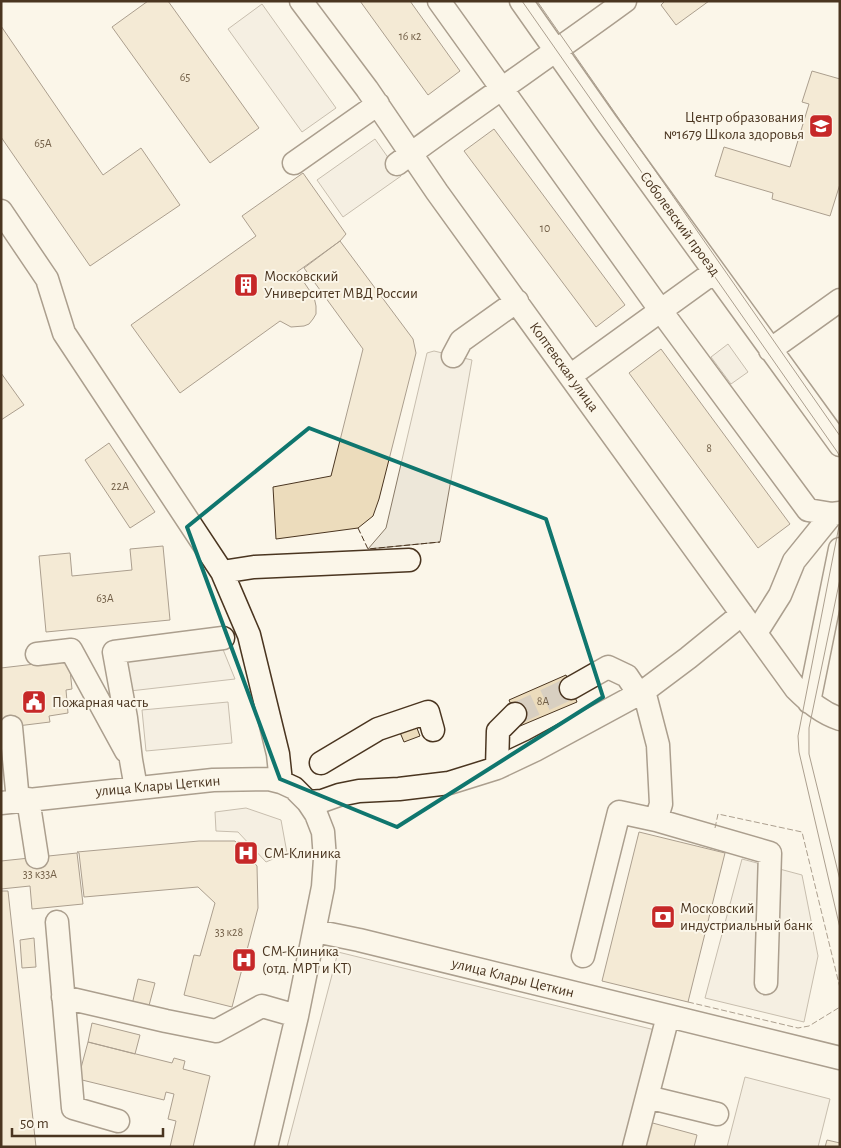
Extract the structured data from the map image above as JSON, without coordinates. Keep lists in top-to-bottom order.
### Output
{
  "streets": {
    "street": ["Соболевский проезд", "Коптевская улица", "улица Клары Цеткин"]
  },
  "places": {
    "school or university": ["Центр образования №1679 Школа здоровья"],
    "building": ["Московский Университет МВД России"],
    "public building": ["Пожарная часть"],
    "hospital": ["СМ-Клиника", "СМ-Клиника (отд. МРТ и КТ)"],
    "bank": ["Московский индустриальный банк"]
  },
  "house_numbers": [
    "16 к2",
    "65",
    "65А",
    "10",
    "8",
    "22А",
    "63А",
    "8А",
    "33 к33А",
    "33 к28"
  ],
  "scale_bar": "50 m"
}
